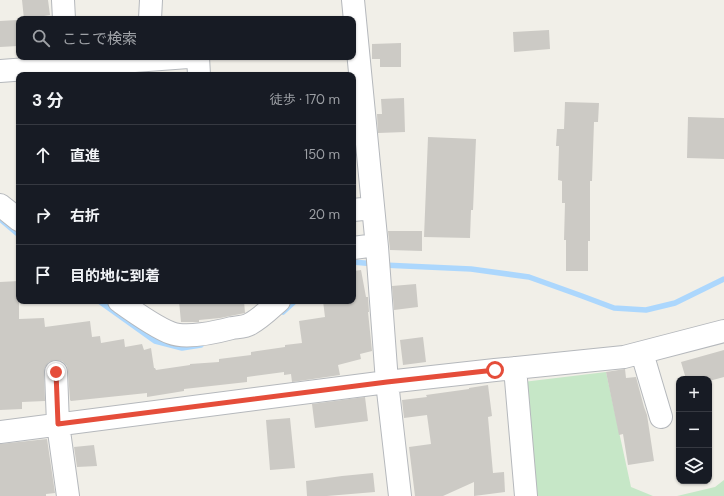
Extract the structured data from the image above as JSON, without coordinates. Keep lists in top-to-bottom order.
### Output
{
  "page": {
    "search": "ここで検索",
    "heading": ["3 分", "徒歩 · 170 m"],
    "list": [
      ["直進", "150 m"],
      ["右折", "20 m"],
      "目的地に到着"
    ],
    "map_buttons": ["+", "−"]
  }
}
